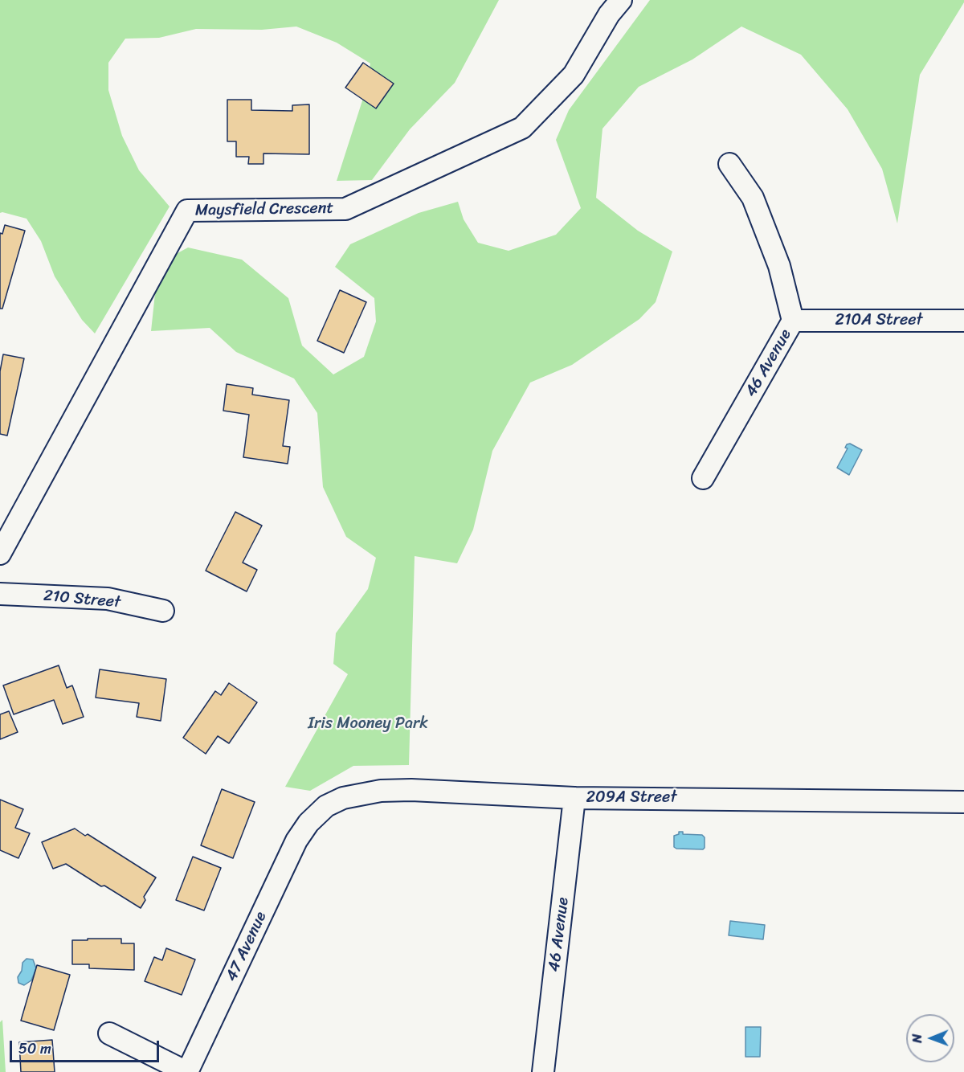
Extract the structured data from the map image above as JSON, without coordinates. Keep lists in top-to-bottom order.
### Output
{
  "streets": {
    "street": [
      "Maysfield Crescent",
      "210A Street",
      "46 Avenue",
      "210 Street",
      "209A Street",
      "47 Avenue"
    ]
  },
  "crossings": [
    ["210A Street", "46 Avenue"],
    ["46 Avenue", "209A Street"],
    ["209A Street", "47 Avenue"]
  ],
  "parks": ["Iris Mooney Park"],
  "scale_bar": "50 m",
  "north": "left"
}
